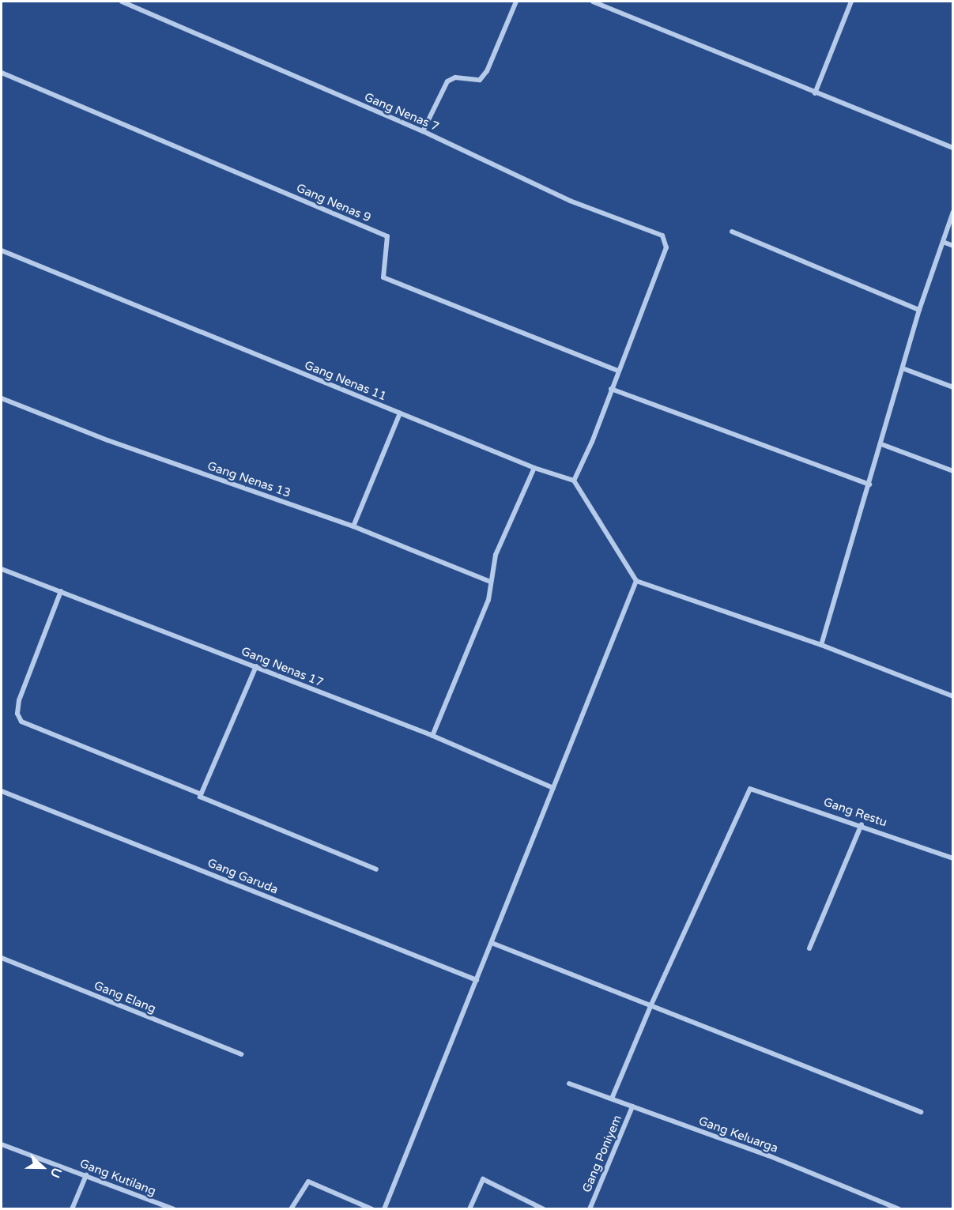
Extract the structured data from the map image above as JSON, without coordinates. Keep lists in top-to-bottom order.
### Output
{
  "streets": {
    "street": [
      "Gang Nenas 7",
      "Gang Nenas 9",
      "Gang Nenas 11",
      "Gang Nenas 13",
      "Gang Nenas 17",
      "Gang Restu",
      "Gang Garuda",
      "Gang Elang",
      "Gang Keluarga",
      "Gang Poniyem",
      "Gang Kutilang"
    ]
  },
  "crossings": [
    ["Gang Nenas 7", "Gang Nenas 9"],
    ["Gang Keluarga", "Gang Poniyem"]
  ],
  "north": "right"
}
